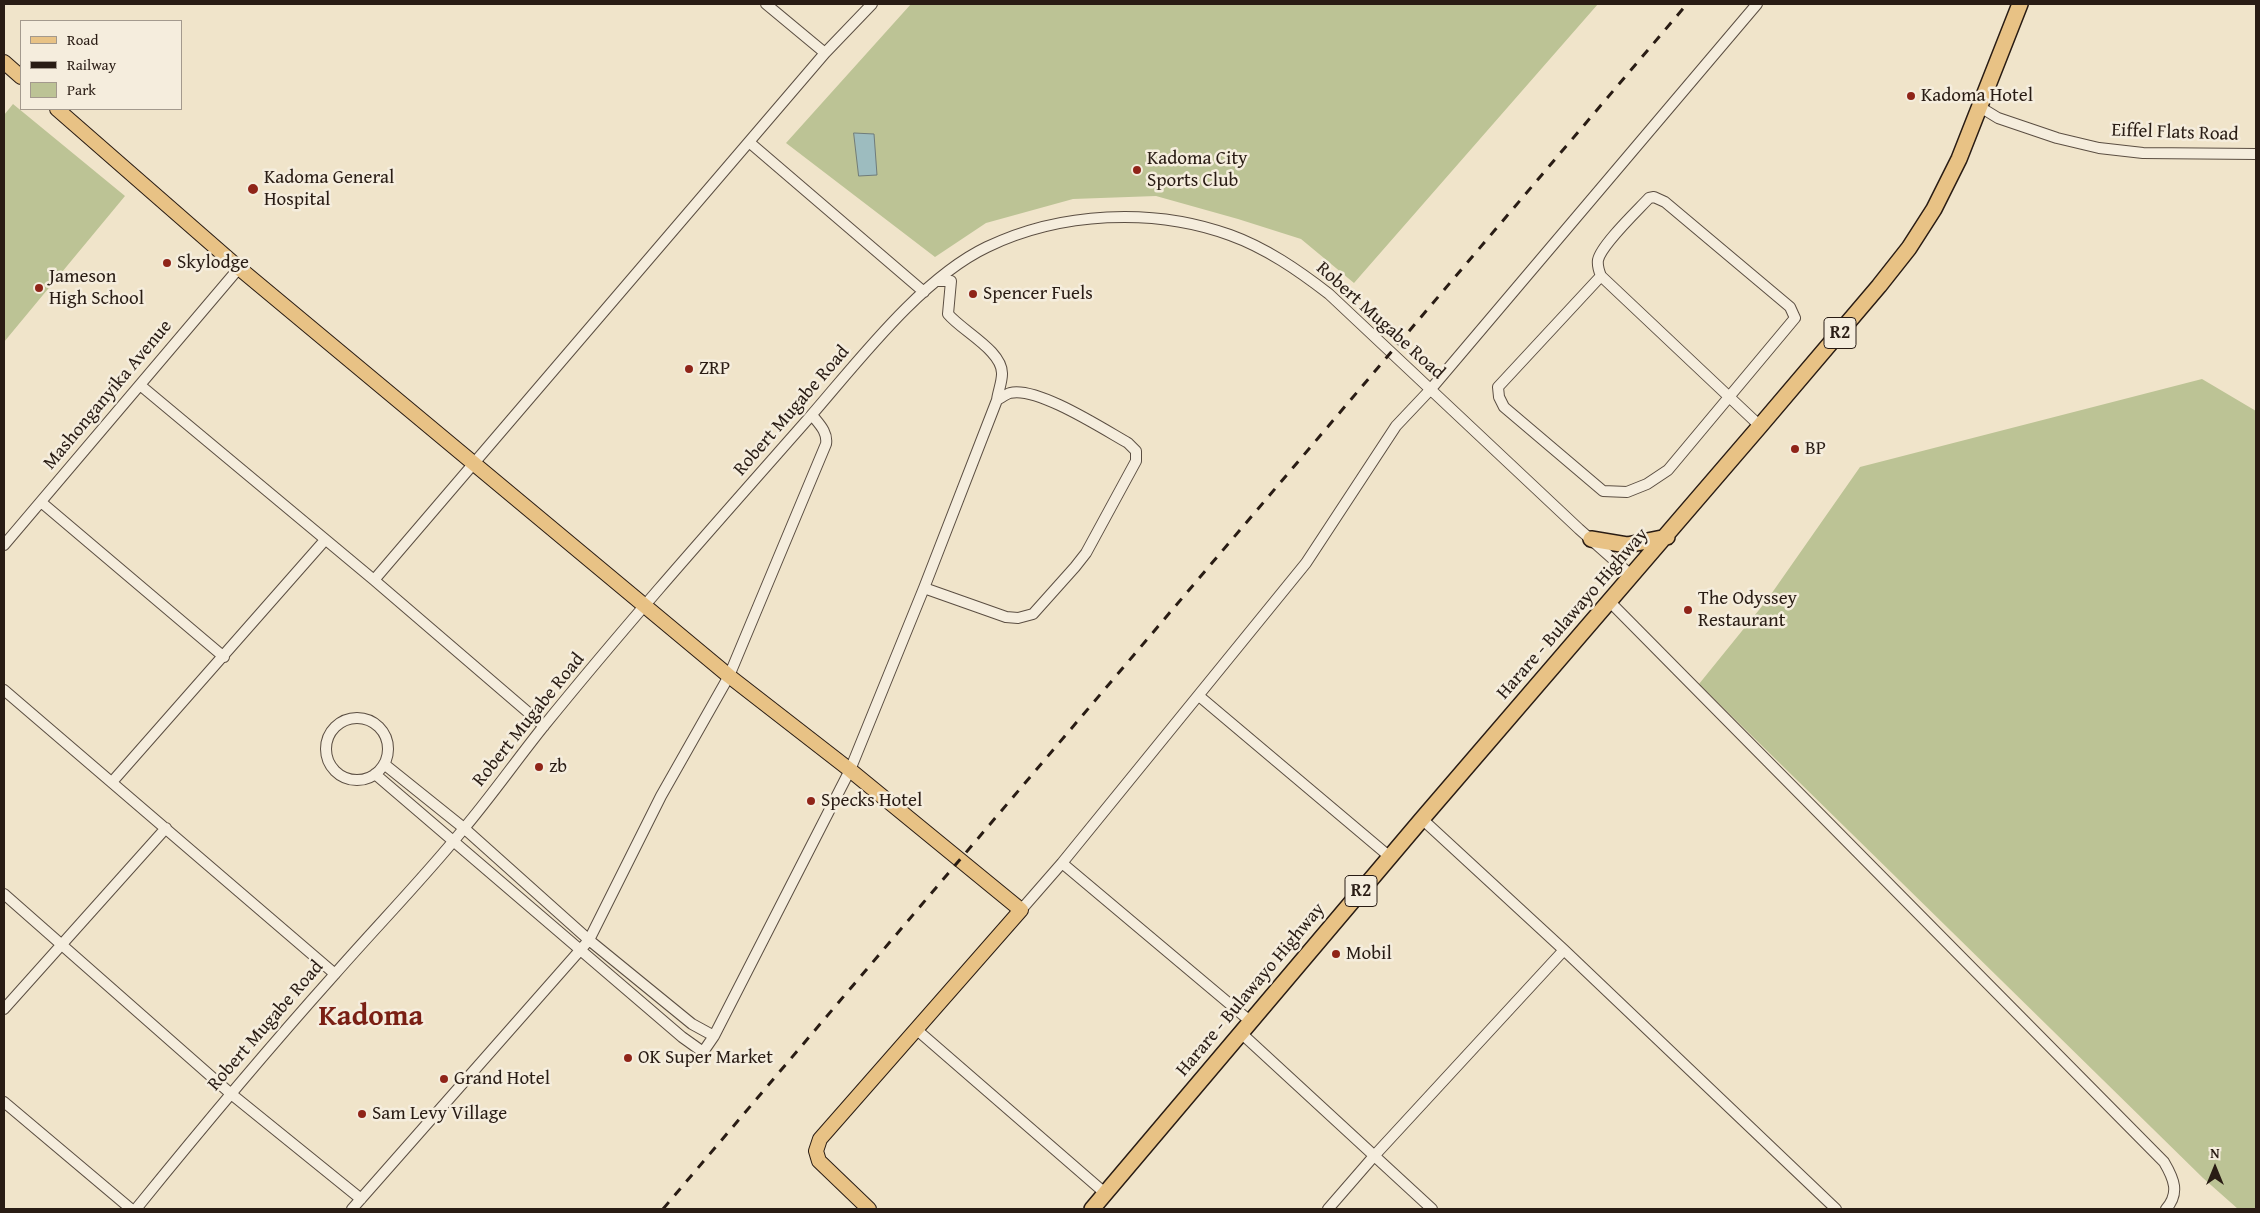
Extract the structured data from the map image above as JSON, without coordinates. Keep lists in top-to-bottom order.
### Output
{
  "streets": {
    "highway": ["R2", "Harare - Bulawayo Highway"],
    "street": ["Eiffel Flats Road", "Robert Mugabe Road", "Mashonganyika Avenue"]
  },
  "crossings": [
    ["Eiffel Flats Road", "Harare - Bulawayo Highway"],
    ["Robert Mugabe Road", "Harare - Bulawayo Highway"]
  ],
  "districts": ["Kadoma"],
  "places": [
    "Kadoma Hotel",
    "Kadoma City Sports Club",
    "Kadoma General Hospital",
    "Skylodge",
    "Jameson High School",
    "Spencer Fuels",
    "ZRP",
    "BP",
    "The Odyssey Restaurant",
    "zb",
    "Specks Hotel",
    "Mobil",
    "OK Super Market",
    "Grand Hotel",
    "Sam Levy Village"
  ],
  "legend": ["Road", "Railway", "Park"],
  "north": "top"
}
